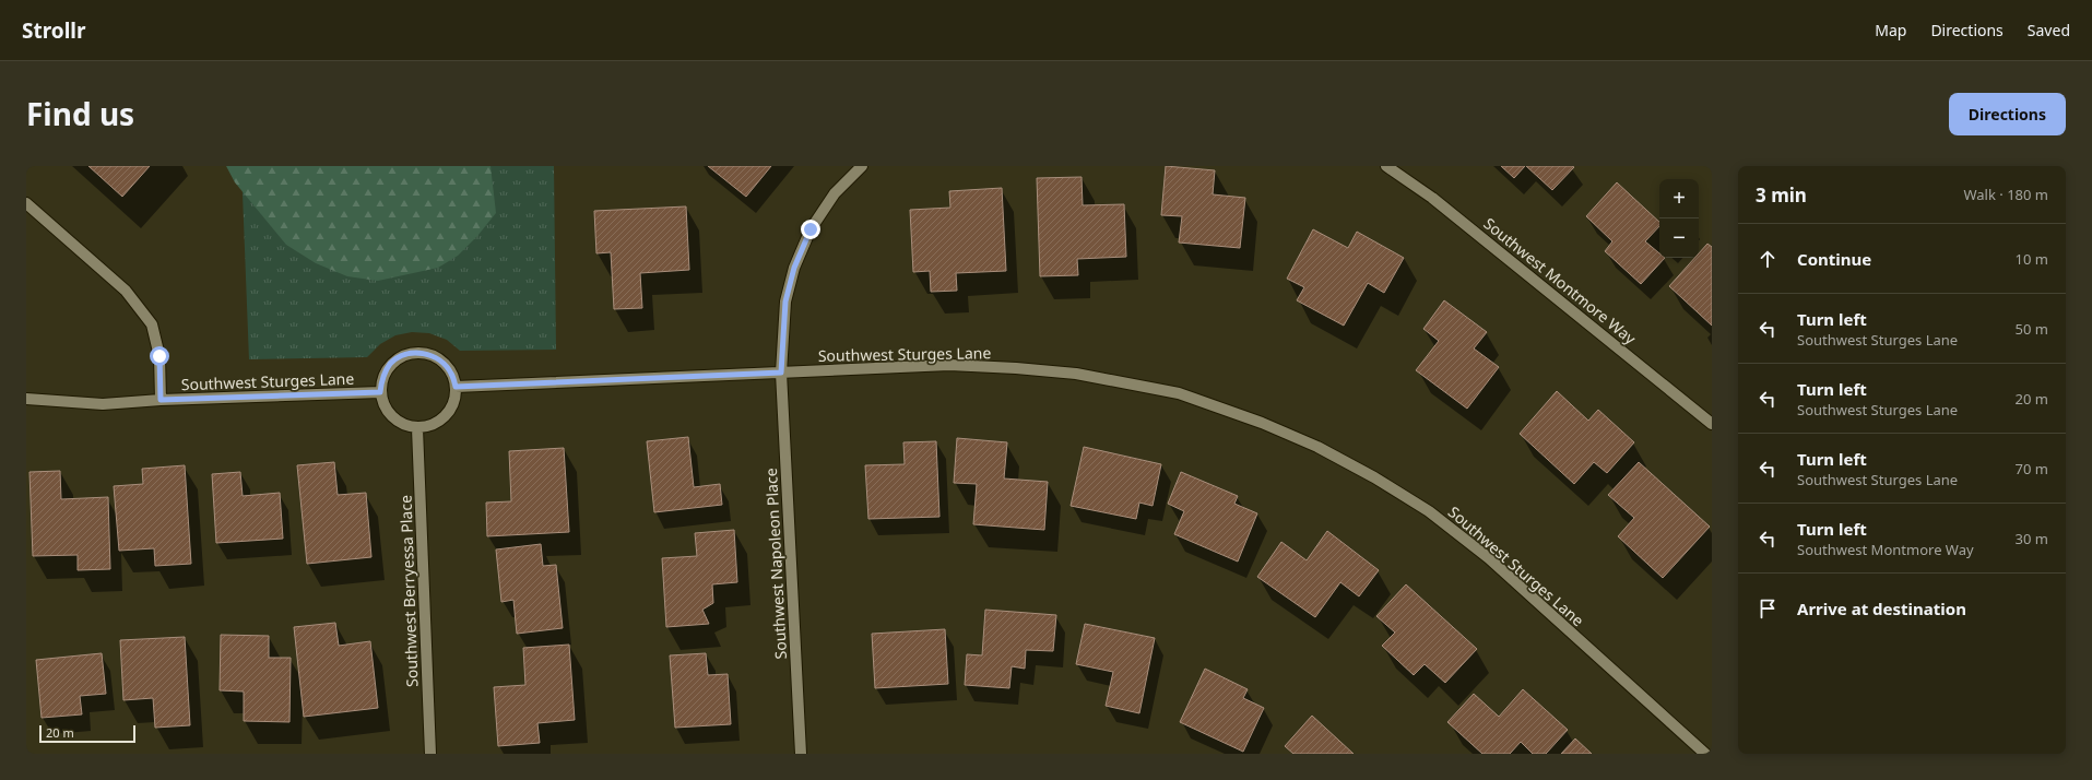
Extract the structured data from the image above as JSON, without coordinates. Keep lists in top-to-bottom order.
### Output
{
  "streets": {
    "street": [
      "Southwest Montmore Way",
      "Southwest Sturges Lane",
      "Southwest Napoleon Place",
      "Southwest Berryessa Place"
    ]
  },
  "crossings": [
    ["Southwest Sturges Lane", "Southwest Napoleon Place"],
    ["Southwest Sturges Lane", "Southwest Berryessa Place"]
  ],
  "scale_bar": "20 m",
  "page": {
    "header": "Strollr",
    "nav": ["Map", "Directions", "Saved"],
    "title": "Find us",
    "buttons": "Directions",
    "heading": ["3 min", "Walk · 180 m"],
    "map_buttons": ["+", "−"],
    "list": [
      ["Continue", "10 m"],
      ["Turn left", "Southwest Sturges Lane", "50 m"],
      ["Turn left", "Southwest Sturges Lane", "20 m"],
      ["Turn left", "Southwest Sturges Lane", "70 m"],
      ["Turn left", "Southwest Montmore Way", "30 m"],
      "Arrive at destination"
    ],
    "scale": "20 m"
  }
}
